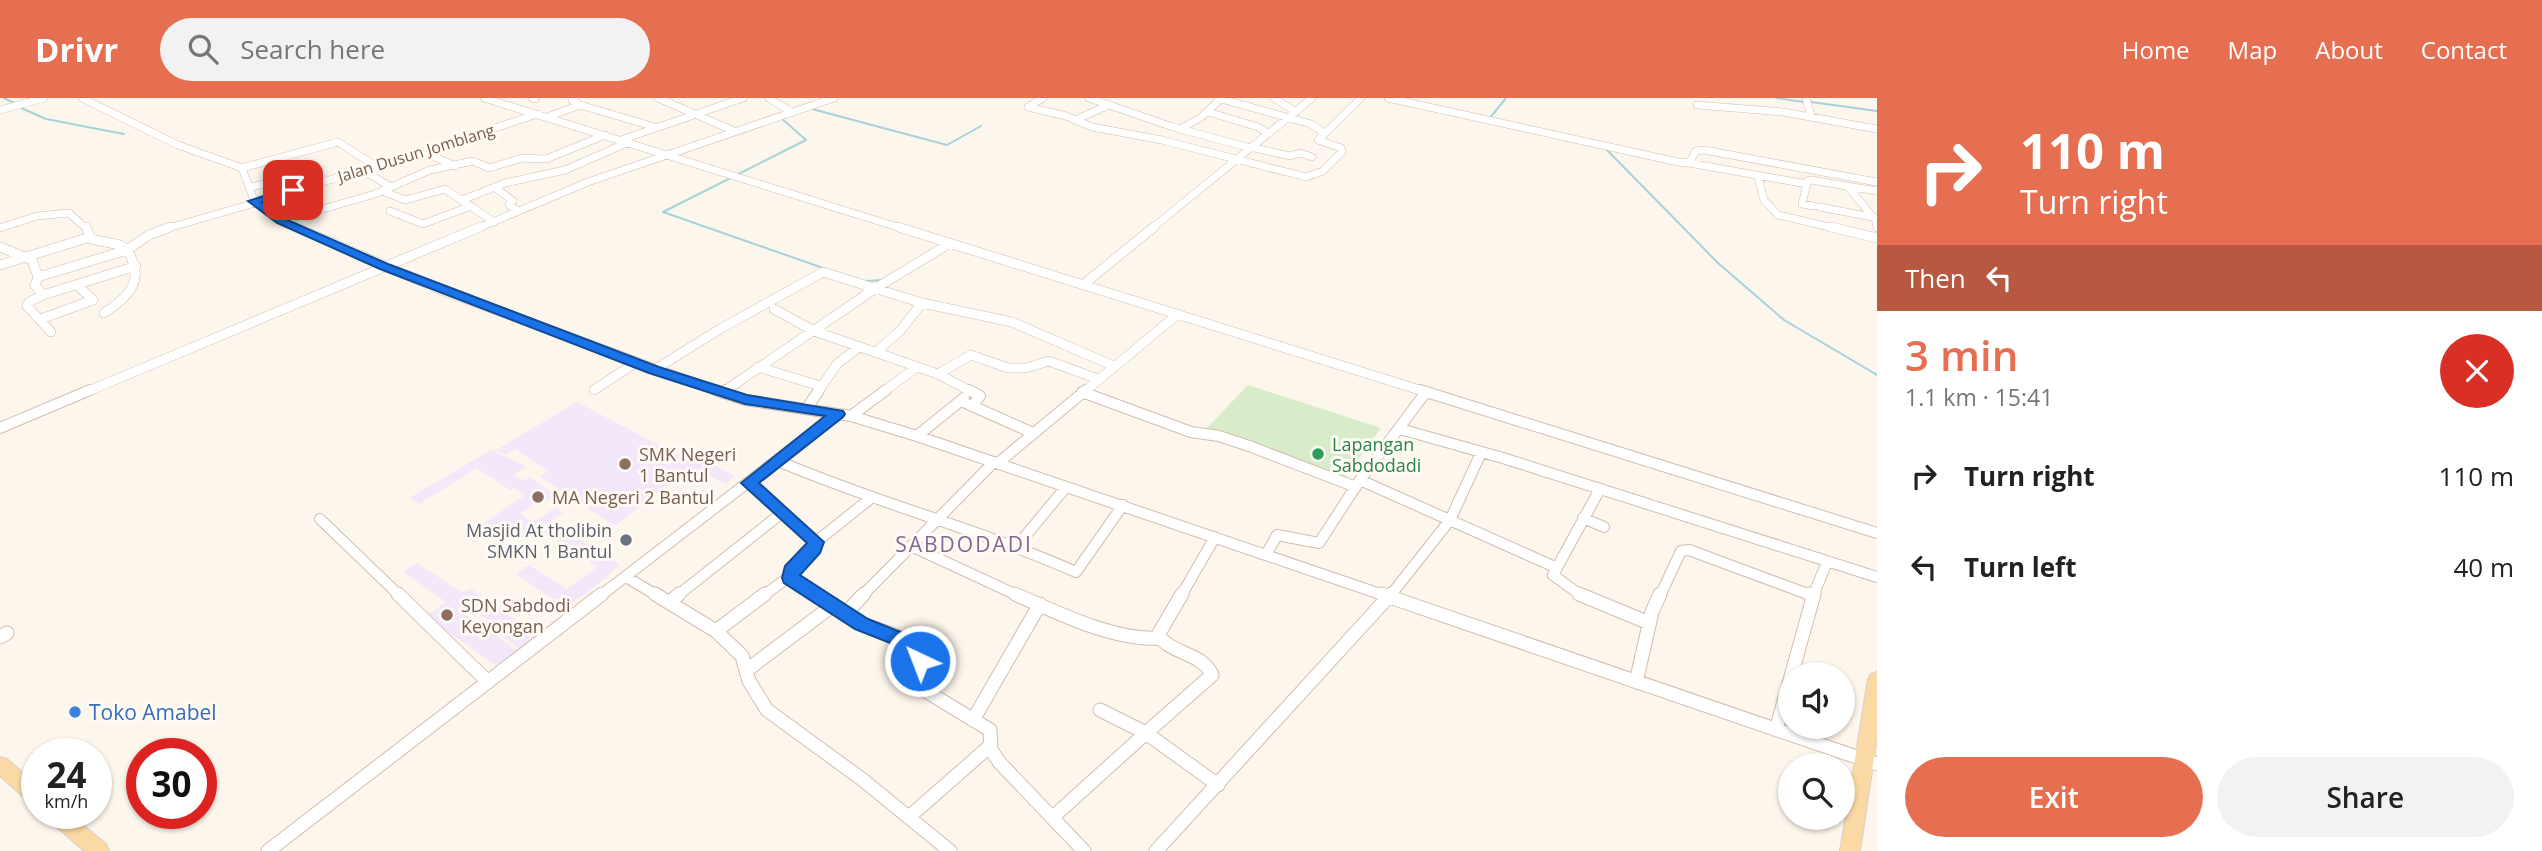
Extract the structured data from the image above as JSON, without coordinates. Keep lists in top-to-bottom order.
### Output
{
  "streets": {
    "street": ["Jalan Dusun Jomblang"]
  },
  "districts": ["SABDODADI"],
  "places": [
    "Lapangan Sabdodadi",
    "SMK Negeri 1 Bantul",
    "MA Negeri 2 Bantul",
    "Masjid At tholibin SMKN 1 Bantul",
    "SDN Sabdodi Keyongan",
    "Toko Amabel"
  ],
  "page": {
    "header": "Drivr",
    "search": "Search here",
    "nav": [
      "Home",
      "Map",
      "About",
      "Contact"
    ],
    "turn": ["110 m", "Turn right"],
    "then": "Then",
    "heading": ["3 min", "1.1 km · 15:41"],
    "list": [
      {
        "name": "Turn right",
        "value": "110 m"
      },
      {
        "name": "Turn left",
        "value": "40 m"
      }
    ],
    "speed": "24 km/h",
    "limit": "30",
    "buttons": ["Exit", "Share"]
  }
}
